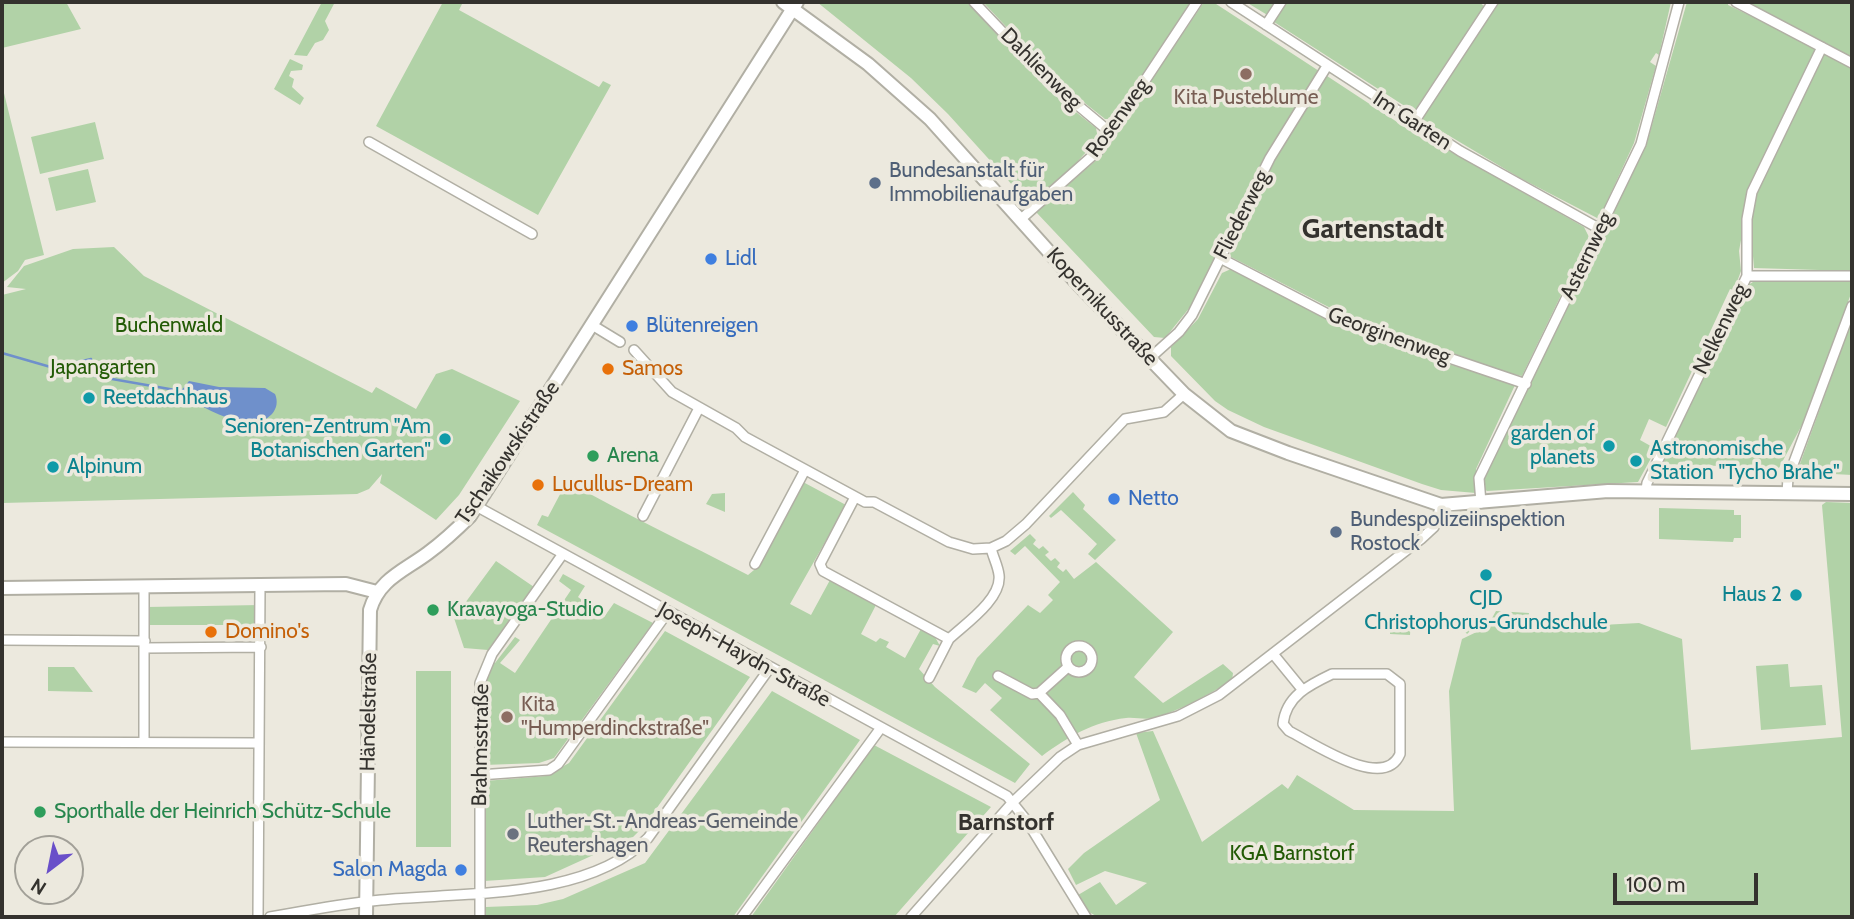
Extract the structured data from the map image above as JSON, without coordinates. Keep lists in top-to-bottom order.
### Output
{
  "streets": {
    "street": [
      "Dahlienweg",
      "Rosenweg",
      "Im Garten",
      "Fliederweg",
      "Asternweg",
      "Kopernikusstraße",
      "Nelkenweg",
      "Georginenweg",
      "Tschaikowskistraße",
      "Joseph-Haydn-Straße",
      "Händelstraße",
      "Brahmsstraße"
    ]
  },
  "crossings": [
    ["Dahlienweg", "Rosenweg"],
    ["Rosenweg", "Kopernikusstraße"],
    ["Im Garten", "Fliederweg"],
    ["Im Garten", "Asternweg"],
    ["Fliederweg", "Kopernikusstraße"],
    ["Fliederweg", "Georginenweg"],
    ["Asternweg", "Kopernikusstraße"],
    ["Asternweg", "Georginenweg"],
    ["Kopernikusstraße", "Nelkenweg"],
    ["Kopernikusstraße", "Tschaikowskistraße"],
    ["Tschaikowskistraße", "Joseph-Haydn-Straße"],
    ["Tschaikowskistraße", "Händelstraße"],
    ["Joseph-Haydn-Straße", "Brahmsstraße"]
  ],
  "districts": ["Gartenstadt", "Barnstorf"],
  "parks": ["Buchenwald", "Japangarten", "KGA Barnstorf"],
  "places": [
    "Kita Pusteblume",
    "Bundesanstalt für Immobilienaufgaben",
    "Lidl",
    "Blütenreigen",
    "Samos",
    "Reetdachhaus",
    "Senioren-Zentrum \"Am Botanischen Garten\"",
    "garden of planets",
    "Arena",
    "Astronomische Station \"Tycho Brahe\"",
    "Alpinum",
    "Lucullus-Dream",
    "Netto",
    "Bundespolizeiinspektion Rostock",
    "CJD Christophorus-Grundschule",
    "Haus 2",
    "Kravayoga-Studio",
    "Domino's",
    "Kita \"Humperdinckstraße\"",
    "Sporthalle der Heinrich Schütz-Schule",
    "Luther-St.-Andreas-Gemeinde Reutershagen",
    "Salon Magda"
  ],
  "scale_bar": "100 m",
  "north": "bottom left"
}
